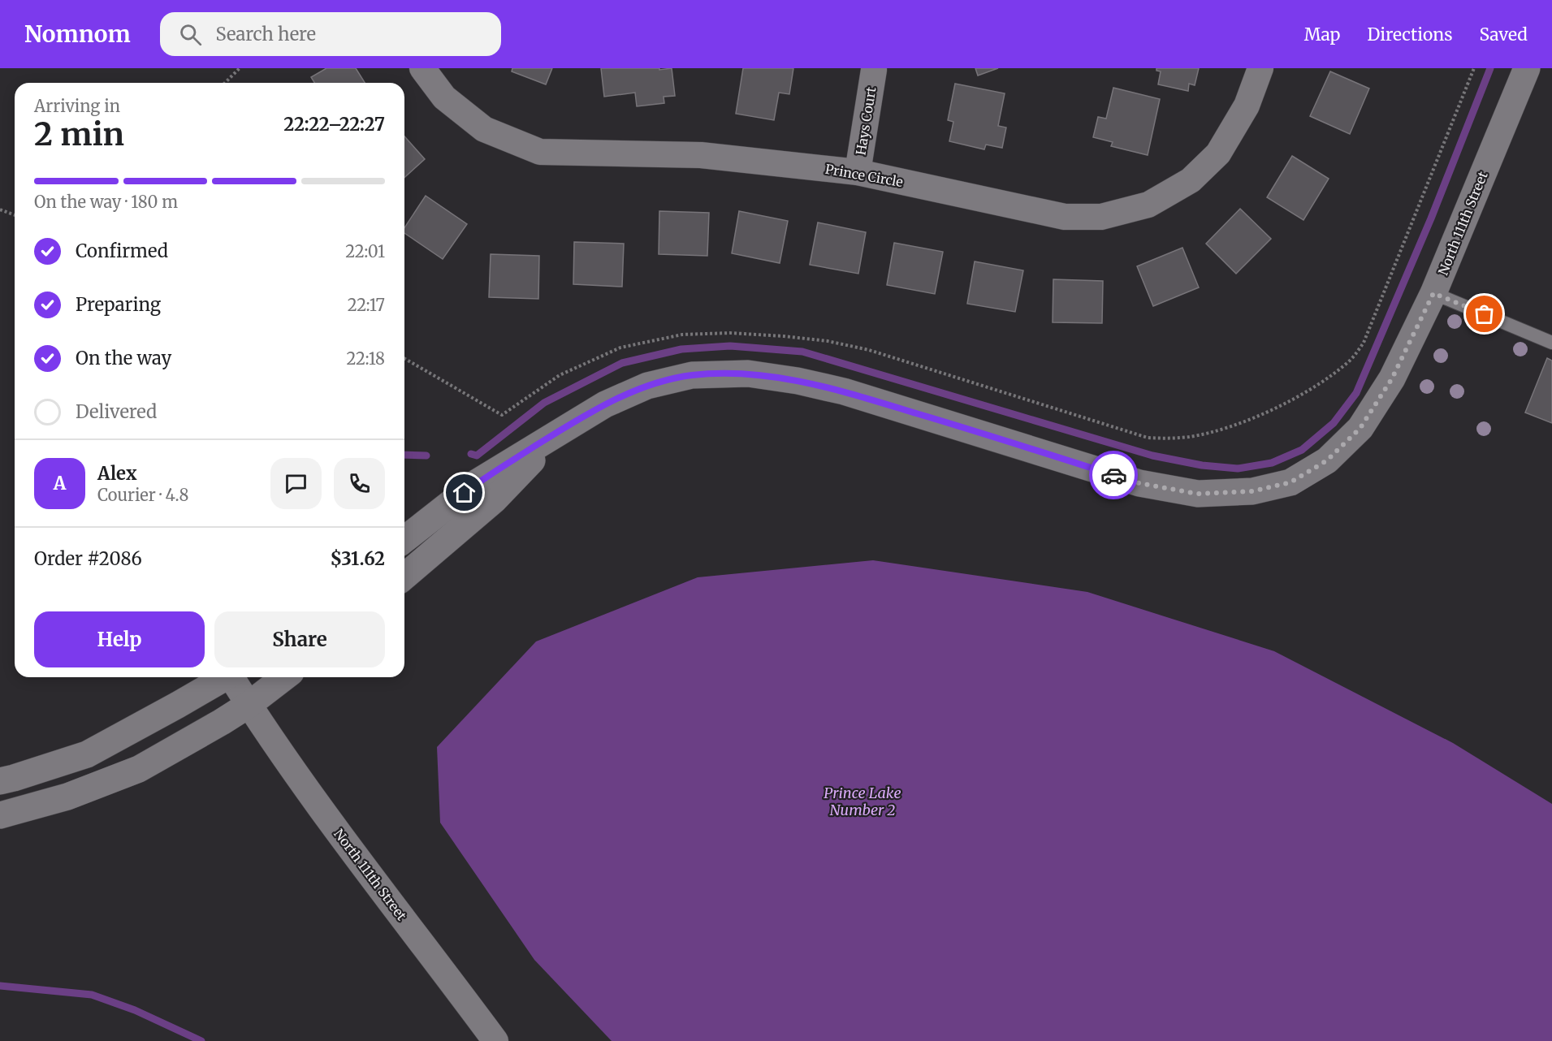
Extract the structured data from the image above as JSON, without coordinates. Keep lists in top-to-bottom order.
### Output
{
  "streets": {
    "street": ["Hays Court", "Prince Circle", "North 111th Street"]
  },
  "crossings": [
    ["Hays Court", "Prince Circle"]
  ],
  "water": ["Prince Lake Number 2"],
  "page": {
    "header": "Nomnom",
    "search": "Search here",
    "nav": ["Map", "Directions", "Saved"],
    "heading": ["2 min", "Arriving in", "22:22–22:27"],
    "panel": [
      "Alex",
      "Courier · 4.8",
      "Order #2086",
      "$31.62"
    ],
    "bar": "On the way · 180 m",
    "list": [
      ["Confirmed", "22:01"],
      ["Preparing", "22:17"],
      ["On the way", "22:18"],
      "Delivered"
    ],
    "round": "A",
    "buttons": ["Help", "Share"]
  }
}
